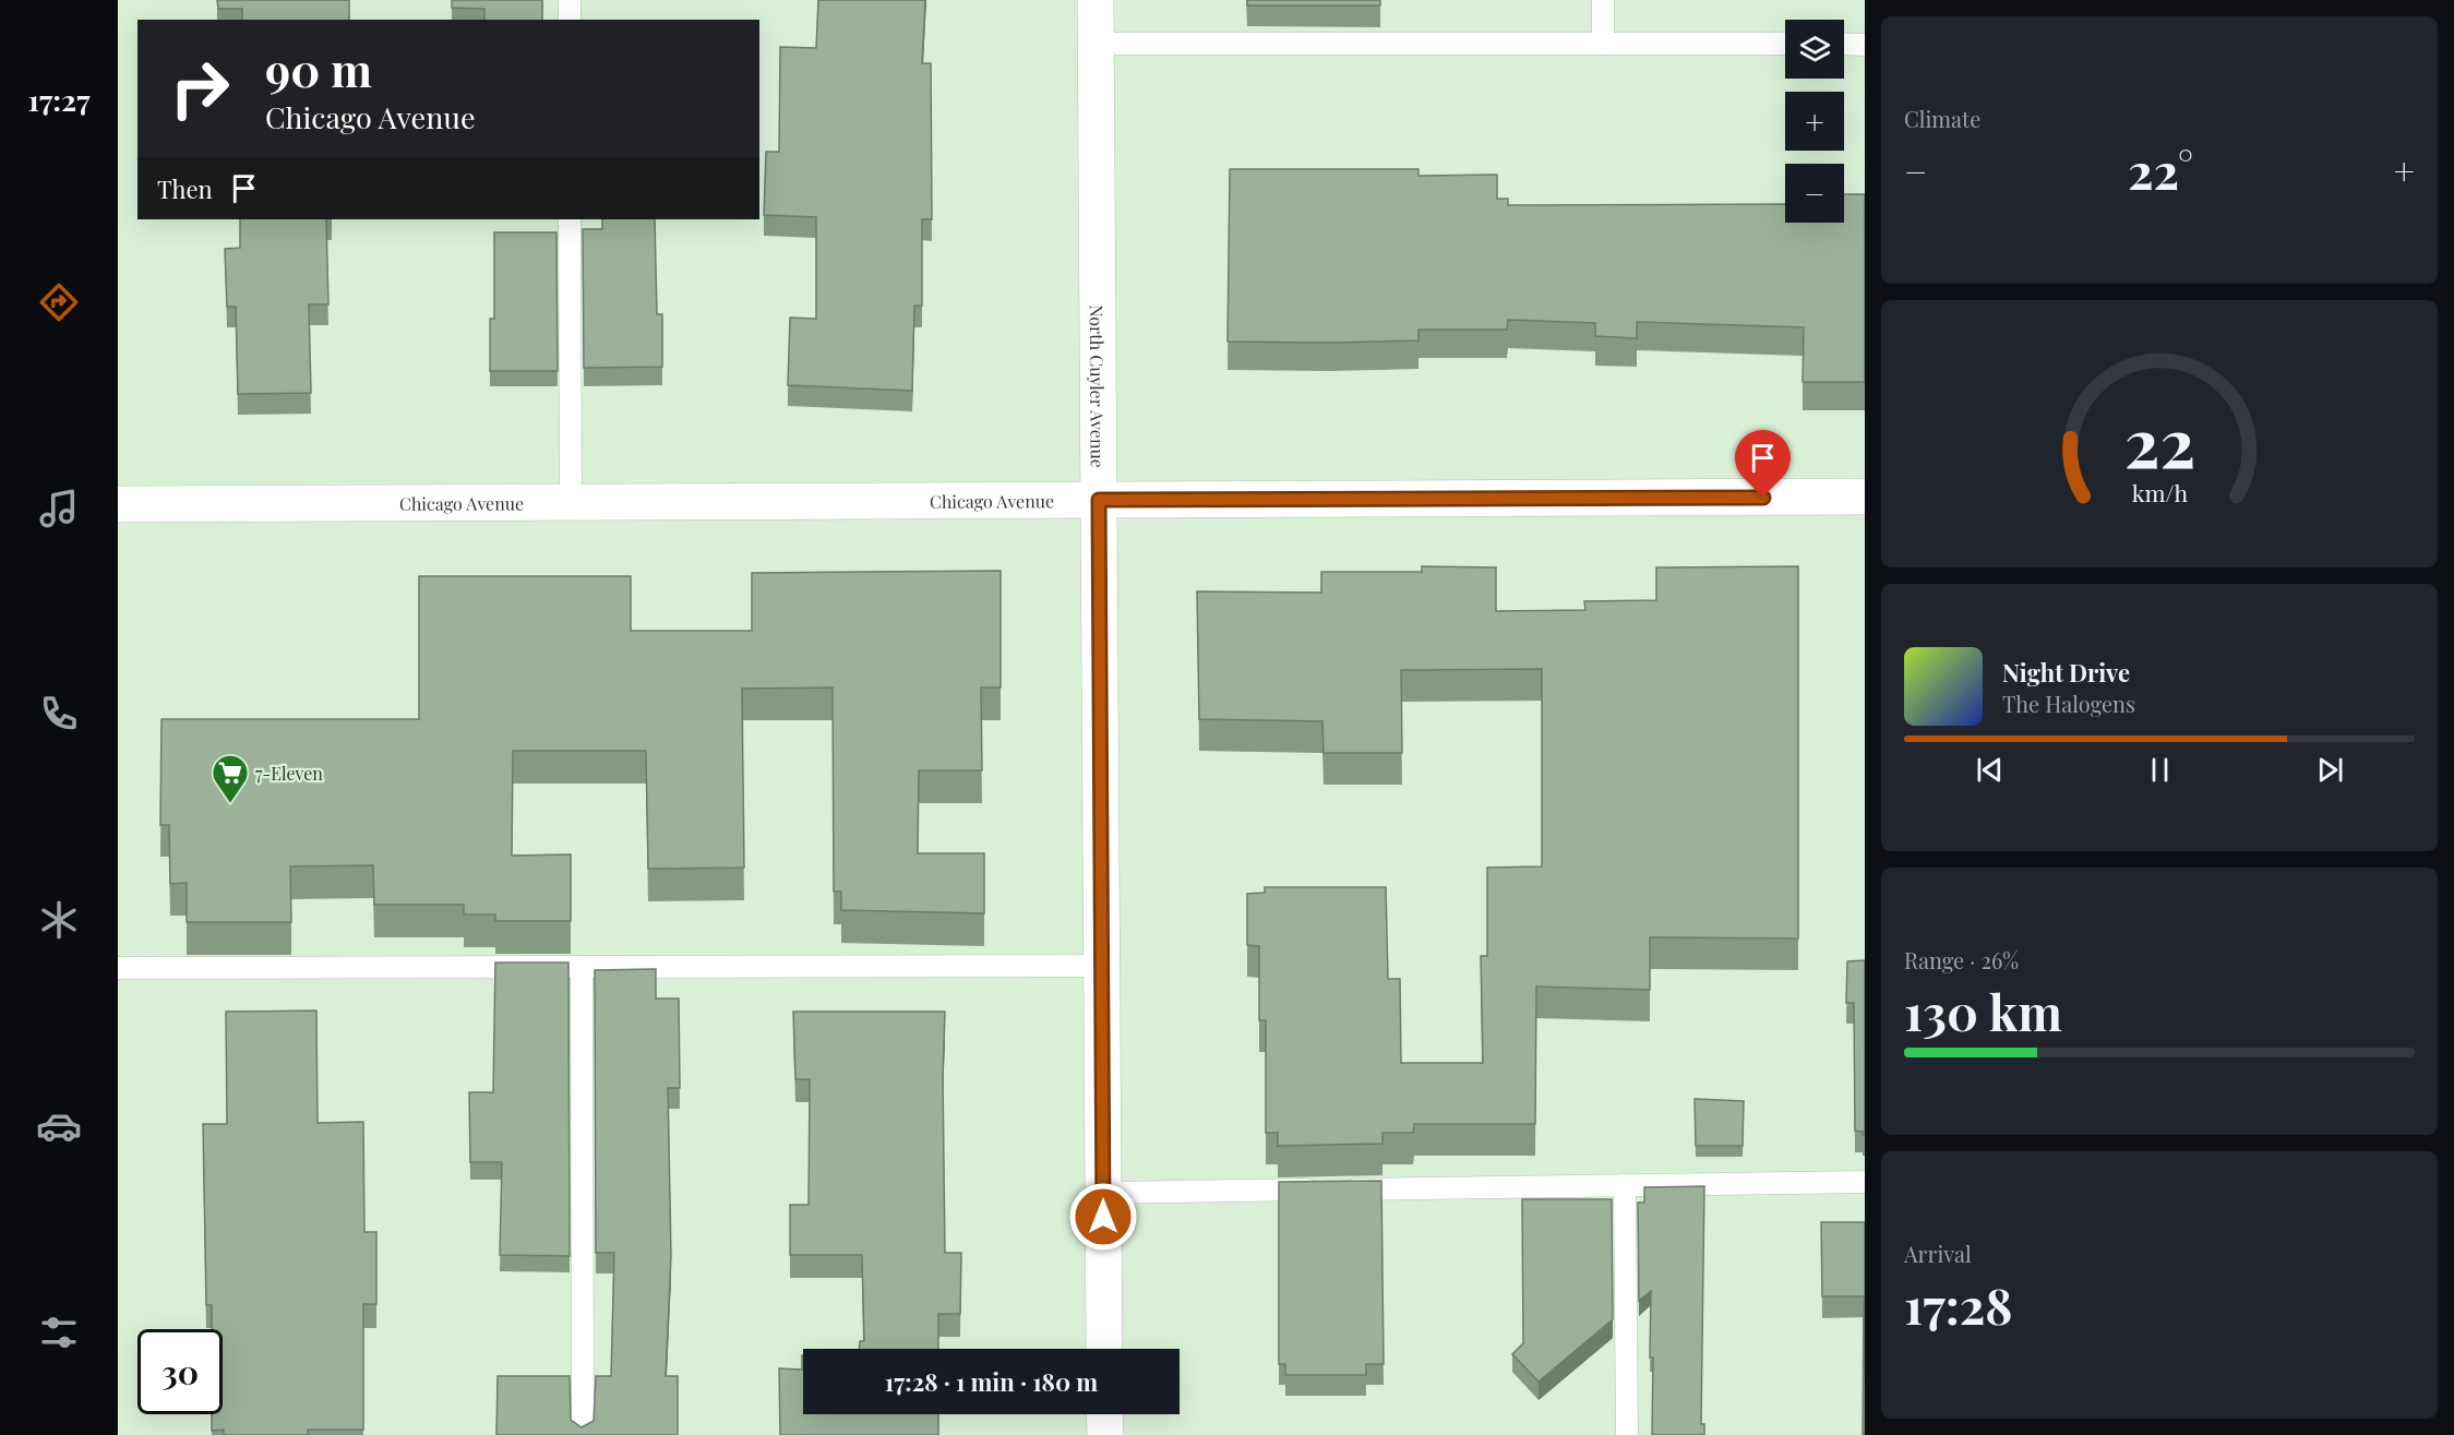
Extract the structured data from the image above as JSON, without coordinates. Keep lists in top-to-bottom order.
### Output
{
  "streets": {
    "main road": ["North Cuyler Avenue", "Chicago Avenue"]
  },
  "crossings": [
    ["North Cuyler Avenue", "Chicago Avenue"]
  ],
  "places": {
    "supermarket": ["7-Eleven"]
  },
  "page": {
    "tabs": "17:27",
    "tile": [
      "Climate",
      ["Range · 26%", "130 km"],
      ["Arrival", "17:28"]
    ],
    "map_buttons": ["+", "−"],
    "turn": ["90 m", "Chicago Avenue"],
    "heat": ["−", "22°", "+"],
    "then": "Then",
    "song": ["Night Drive", "The Halogens"],
    "limit": "30",
    "trip": "17:28 · 1 min · 180 m",
    "gauge": ["22", "km/h"]
  }
}
